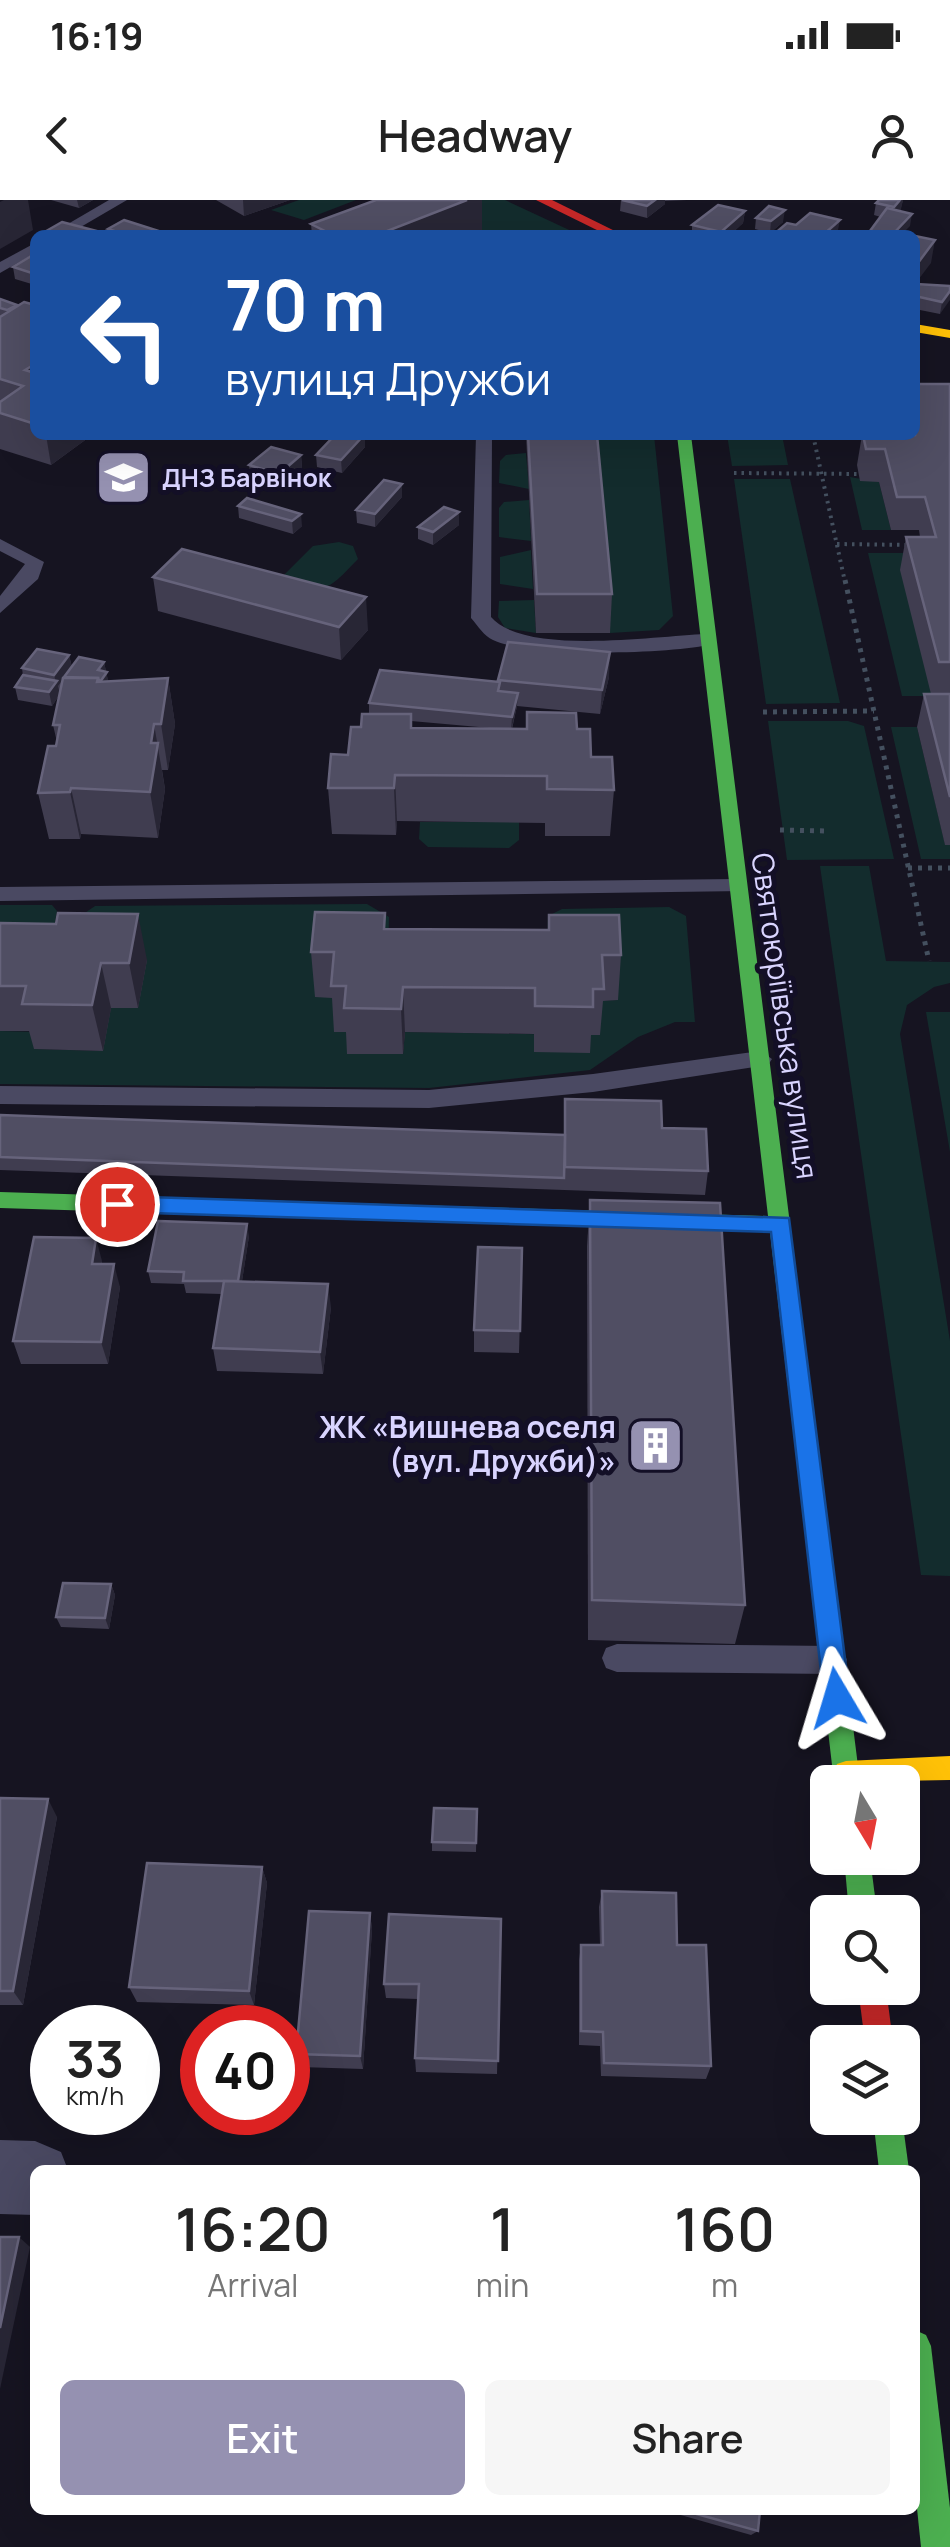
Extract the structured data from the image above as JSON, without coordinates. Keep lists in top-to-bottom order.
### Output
{
  "streets": {
    "street": ["Святоюріївська вулиця"]
  },
  "places": {
    "school or university": ["ДНЗ Барвінок"],
    "building": ["ЖК «Вишнева оселя (вул. Дружби)»"]
  },
  "north": "bottom",
  "page": {
    "status": "16:19",
    "header": "Headway",
    "turn": ["70 m", "вулиця Дружби"],
    "speed": "33 km/h",
    "limit": "40",
    "eta": [
      "16:20",
      "Arrival",
      "1",
      "min",
      "160",
      "m"
    ],
    "buttons": ["Exit", "Share"]
  }
}
